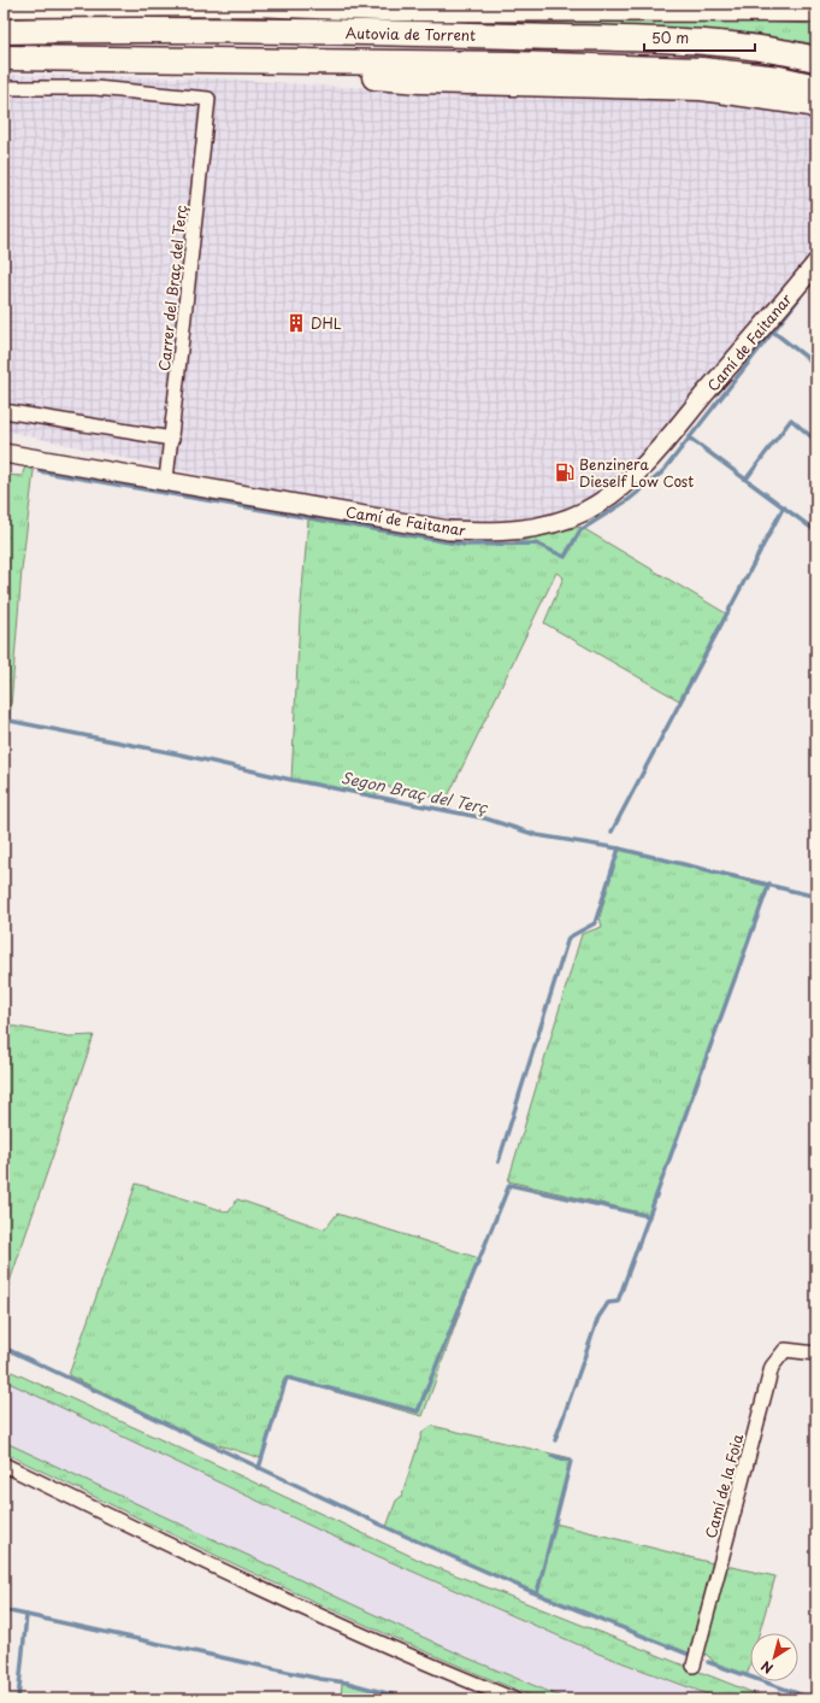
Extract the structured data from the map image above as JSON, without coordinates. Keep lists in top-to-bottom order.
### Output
{
  "streets": {
    "highway": ["Autovia de Torrent"],
    "street": ["Carrer del Braç del Terç", "Camí de Faitanar", "Camí de la Foia"]
  },
  "crossings": [
    ["Carrer del Braç del Terç", "Camí de Faitanar"]
  ],
  "water": ["Segon Braç del Terç"],
  "places": {
    "building": ["DHL"],
    "fuel station": ["Benzinera Dieself Low Cost"]
  },
  "scale_bar": "50 m",
  "north": "bottom left"
}
